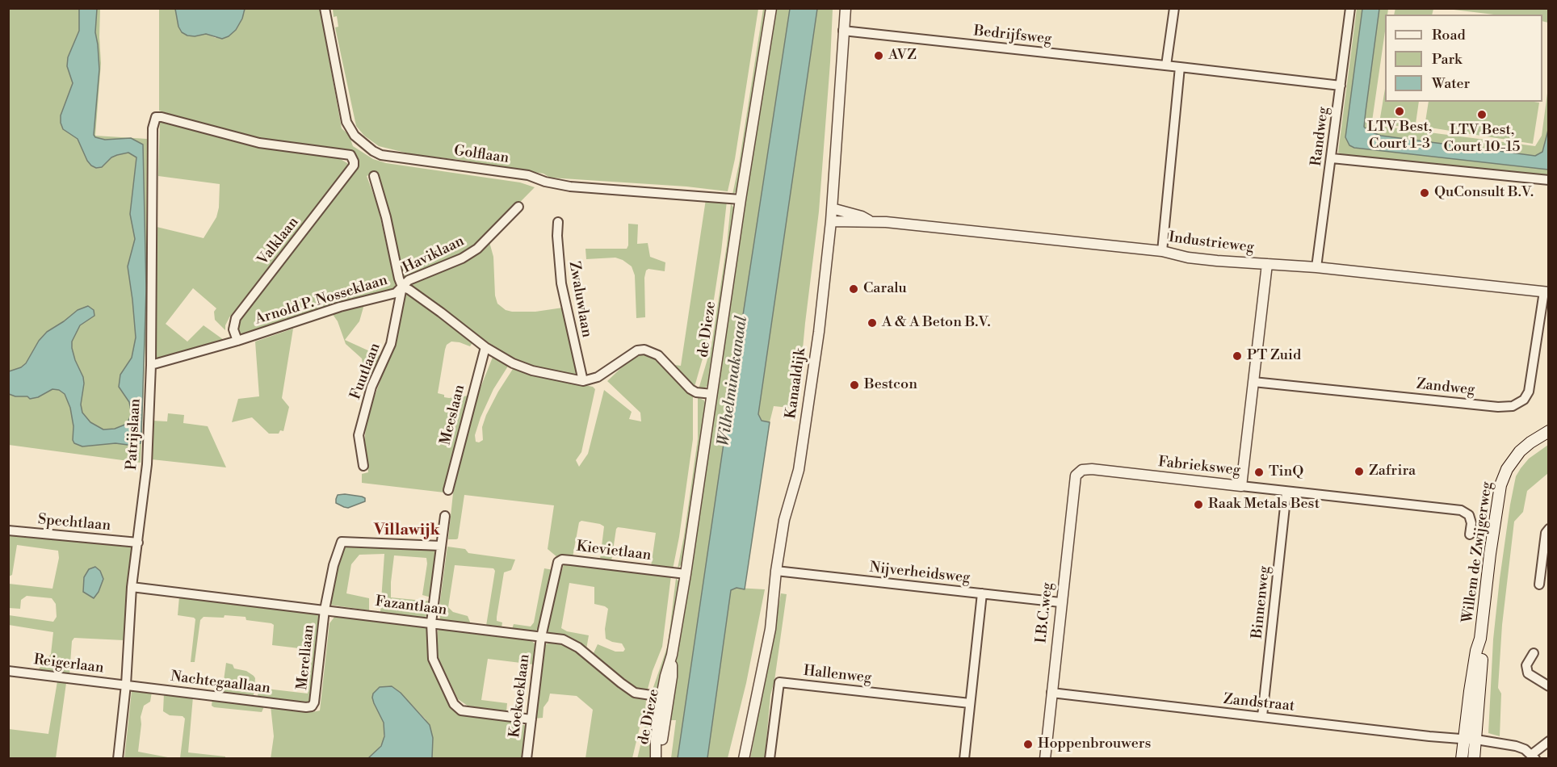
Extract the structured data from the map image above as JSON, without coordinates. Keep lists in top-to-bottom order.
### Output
{
  "streets": {
    "main road": ["Willem de Zwijgerweg"],
    "street": [
      "Bedrijfsweg",
      "Randweg",
      "Golflaan",
      "Valklaan",
      "Industrieweg",
      "Haviklaan",
      "Zwaluwlaan",
      "Arnold P. Nosseklaan",
      "de Dieze",
      "Fuutlaan",
      "Kanaaldijk",
      "Zandweg",
      "Meeslaan",
      "Patrijslaan",
      "Fabrieksweg",
      "Spechtlaan",
      "Kievietlaan",
      "Nijverheidsweg",
      "Binnenweg",
      "Fazantlaan",
      "I.B.C.weg",
      "Merellaan",
      "Reigerlaan",
      "Hallenweg",
      "Nachtegaallaan",
      "Koekoeklaan",
      "Zandstraat"
    ]
  },
  "crossings": [
    ["Bedrijfsweg", "Randweg"],
    ["Bedrijfsweg", "Kanaaldijk"],
    ["Randweg", "Industrieweg"],
    ["Golflaan", "de Dieze"],
    ["Valklaan", "Arnold P. Nosseklaan"],
    ["Valklaan", "Patrijslaan"],
    ["Industrieweg", "Kanaaldijk"],
    ["Industrieweg", "Zandweg"],
    ["Haviklaan", "Arnold P. Nosseklaan"],
    ["Haviklaan", "Fuutlaan"],
    ["Zwaluwlaan", "Arnold P. Nosseklaan"],
    ["Arnold P. Nosseklaan", "Fuutlaan"],
    ["Arnold P. Nosseklaan", "Meeslaan"],
    ["Arnold P. Nosseklaan", "Patrijslaan"],
    ["de Dieze", "Kievietlaan"],
    ["de Dieze", "Fazantlaan"],
    ["Kanaaldijk", "Nijverheidsweg"],
    ["Patrijslaan", "Spechtlaan"],
    ["Patrijslaan", "Fazantlaan"],
    ["Patrijslaan", "Reigerlaan"],
    ["Patrijslaan", "Nachtegaallaan"],
    ["Fabrieksweg", "Binnenweg"],
    ["Fabrieksweg", "I.B.C.weg"],
    ["Kievietlaan", "Fazantlaan"],
    ["Kievietlaan", "Koekoeklaan"],
    ["Willem de Zwijgerweg", "Zandstraat"],
    ["Nijverheidsweg", "I.B.C.weg"],
    ["Binnenweg", "Zandstraat"],
    ["Fazantlaan", "Merellaan"],
    ["Fazantlaan", "Koekoeklaan"],
    ["I.B.C.weg", "Zandstraat"],
    ["Merellaan", "Nachtegaallaan"],
    ["Reigerlaan", "Nachtegaallaan"]
  ],
  "districts": ["Villawijk"],
  "water": ["Wilhelminakanaal"],
  "places": [
    "AVZ",
    "LTV Best, Court 1-3",
    "LTV Best, Court 10-15",
    "QuConsult B.V.",
    "Caralu",
    "A & A Beton B.V.",
    "PT Zuid",
    "Bestcon",
    "Zafrira",
    "TinQ",
    "Raak Metals Best",
    "Hoppenbrouwers"
  ],
  "legend": ["Road", "Park", "Water"]
}
